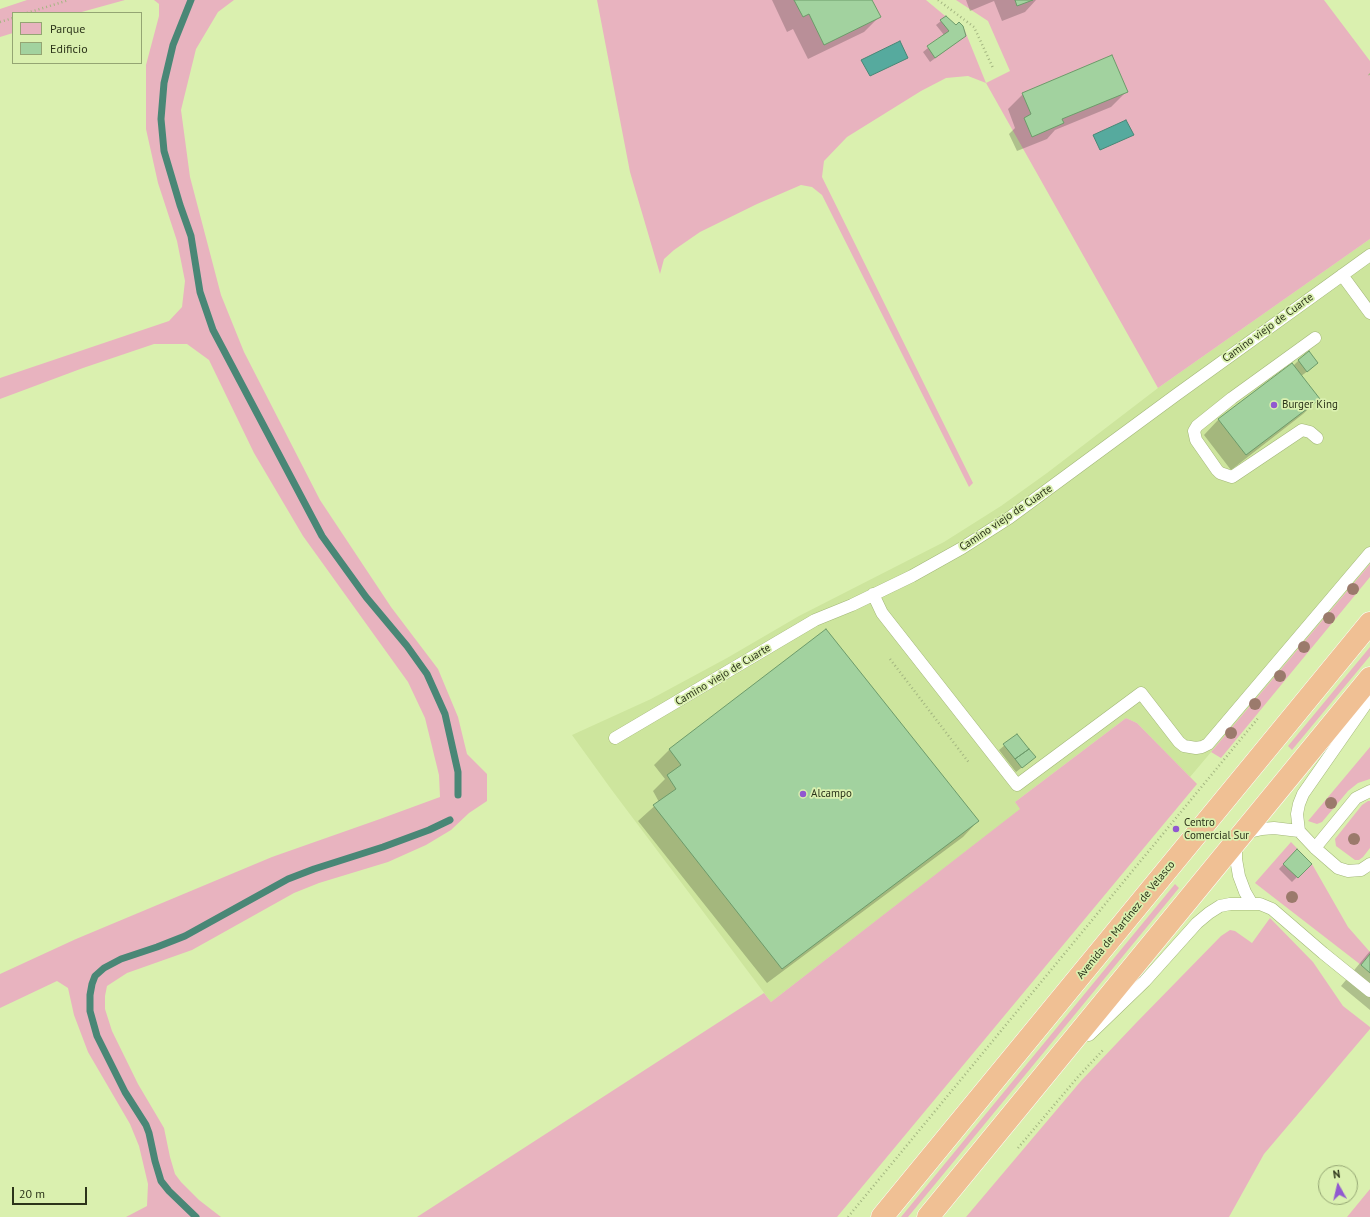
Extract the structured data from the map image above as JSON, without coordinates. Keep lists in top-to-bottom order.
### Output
{
  "streets": {
    "highway": ["Avenida de Martínez de Velasco"],
    "lane": ["Camino viejo de Cuarte"]
  },
  "places": ["Burger King", "Alcampo", "Centro Comercial Sur"],
  "legend": ["Parque", "Edificio"],
  "scale_bar": "20 m",
  "north": "top"
}
